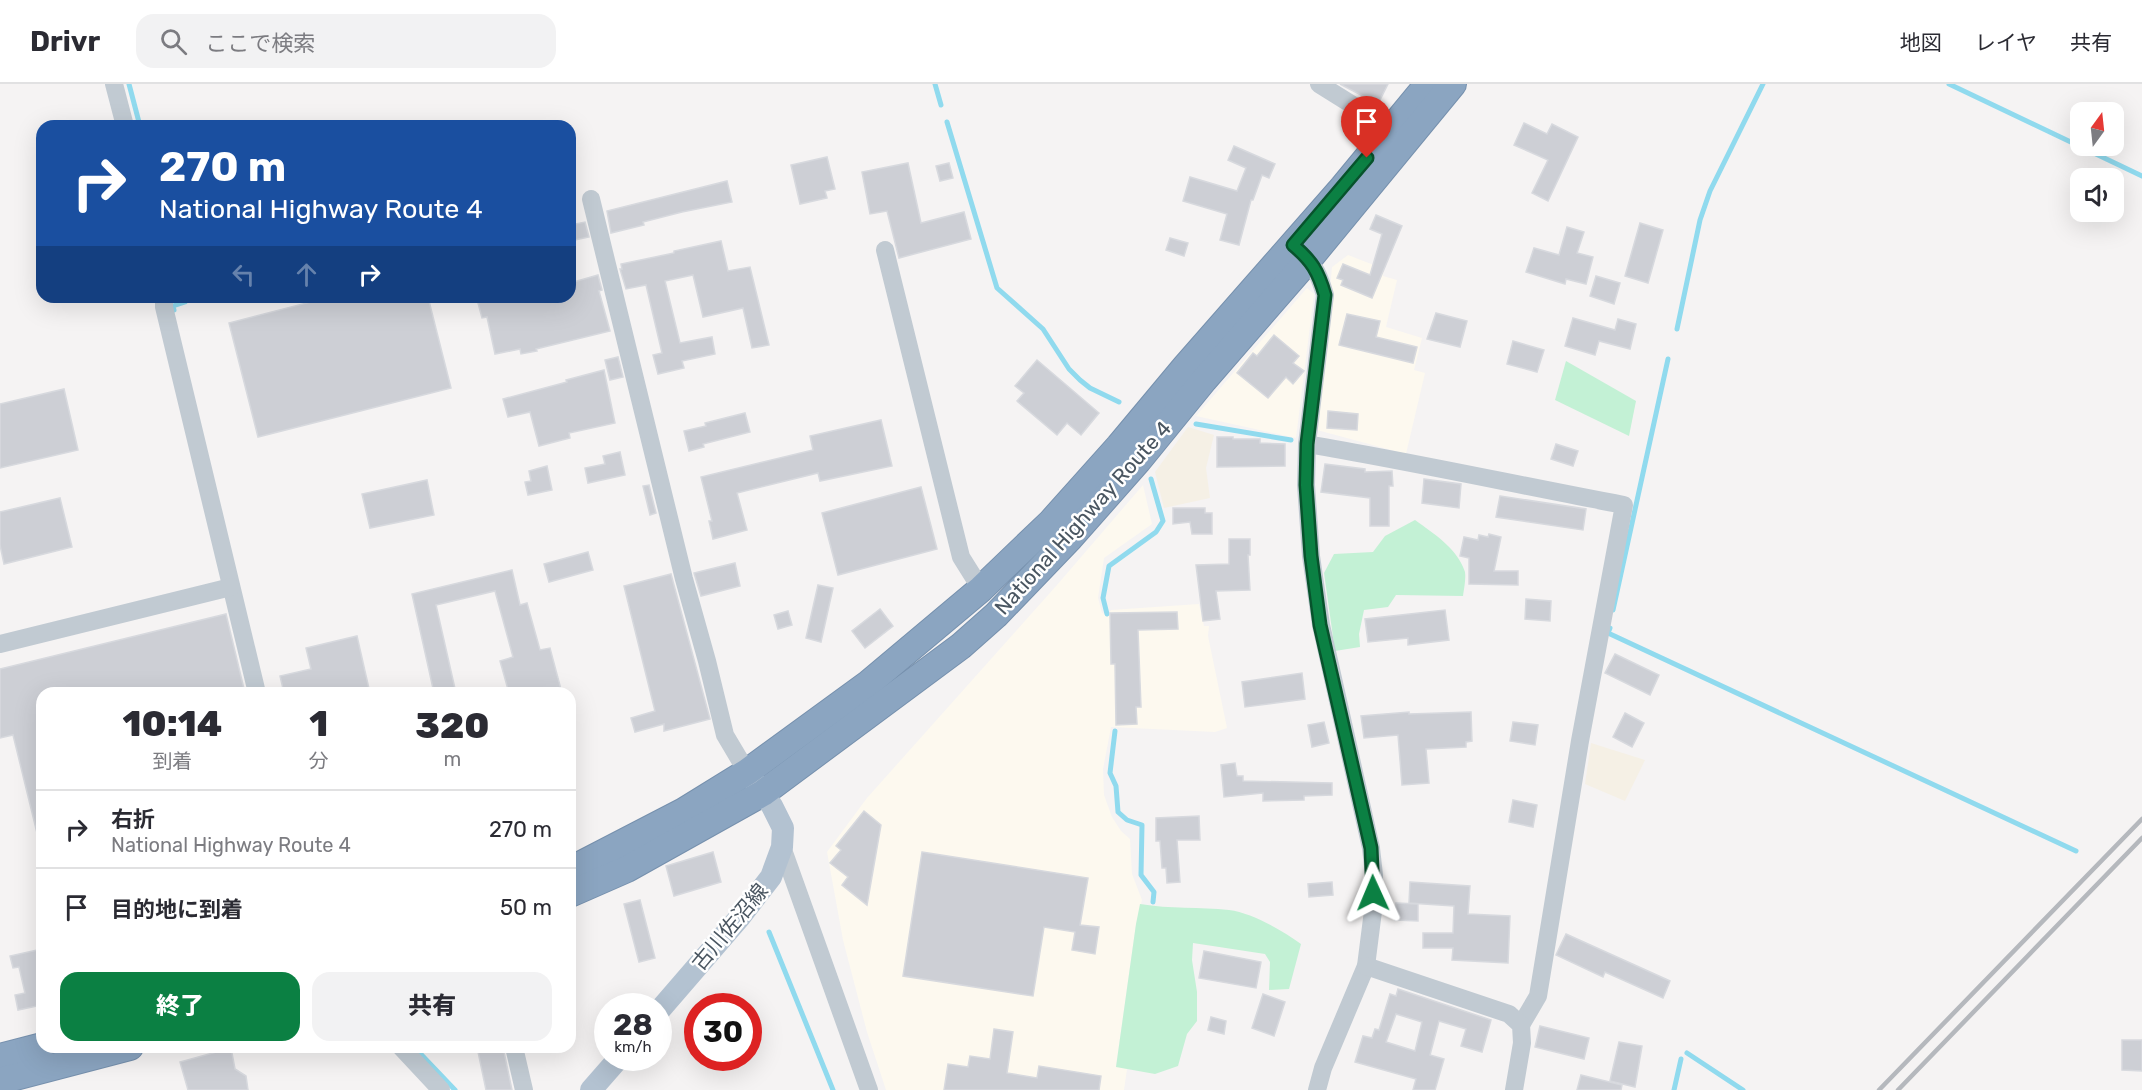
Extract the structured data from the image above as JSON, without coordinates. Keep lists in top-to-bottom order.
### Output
{
  "streets": {
    "highway": ["National Highway Route 4"],
    "main road": ["古川佐沼線"]
  },
  "crossings": [
    ["National Highway Route 4", "古川佐沼線"]
  ],
  "north": "top",
  "page": {
    "header": "Drivr",
    "search": "ここで検索",
    "nav": ["地図", "レイヤ", "共有"],
    "turn": ["270 m", "National Highway Route 4"],
    "eta": [
      "10:14",
      "到着",
      "1",
      "分",
      "320",
      "m"
    ],
    "list": [
      {
        "name": "右折",
        "note": "National Highway Route 4",
        "value": "270 m"
      },
      {
        "name": "目的地に到着",
        "value": "50 m"
      }
    ],
    "buttons": ["終了", "共有"],
    "speed": "28 km/h",
    "limit": "30"
  }
}
